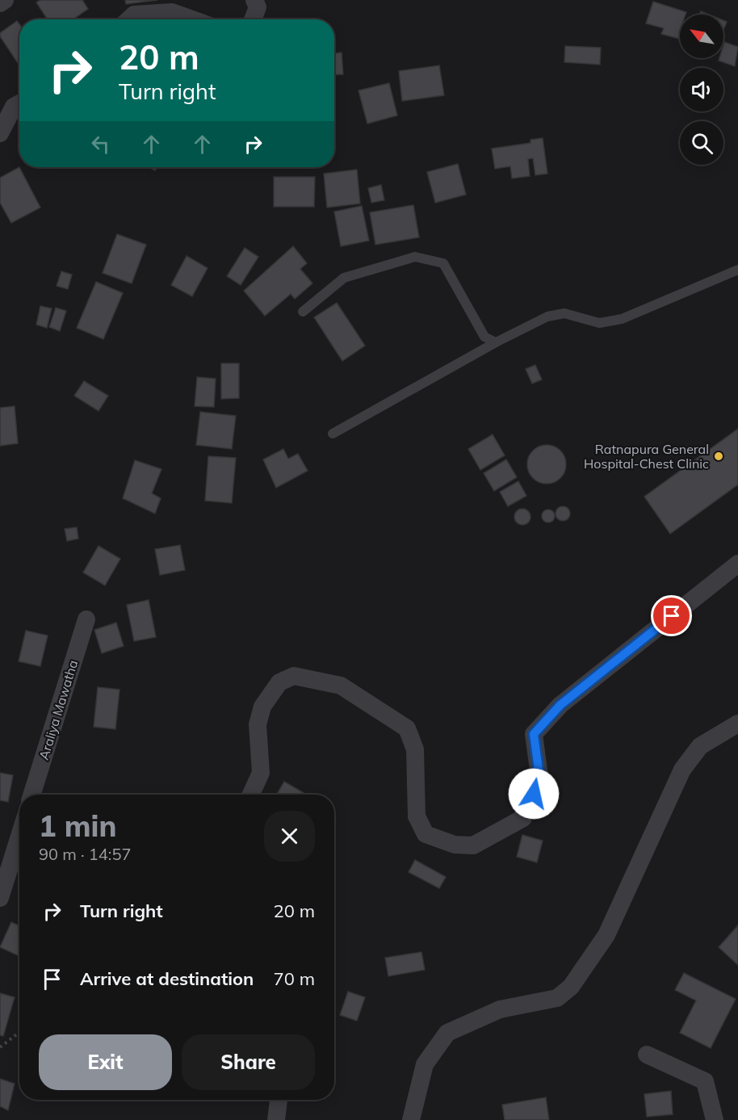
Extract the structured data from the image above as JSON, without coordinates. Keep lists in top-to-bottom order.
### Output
{
  "streets": {
    "street": ["Araliya Mawatha"]
  },
  "places": ["Ratnapura General Hospital-Chest Clinic"],
  "north": "top left",
  "page": {
    "turn": ["20 m", "Turn right"],
    "heading": ["1 min", "90 m · 14:57"],
    "list": [
      {
        "name": "Turn right",
        "value": "20 m"
      },
      {
        "name": "Arrive at destination",
        "value": "70 m"
      }
    ],
    "buttons": ["Exit", "Share"]
  }
}
